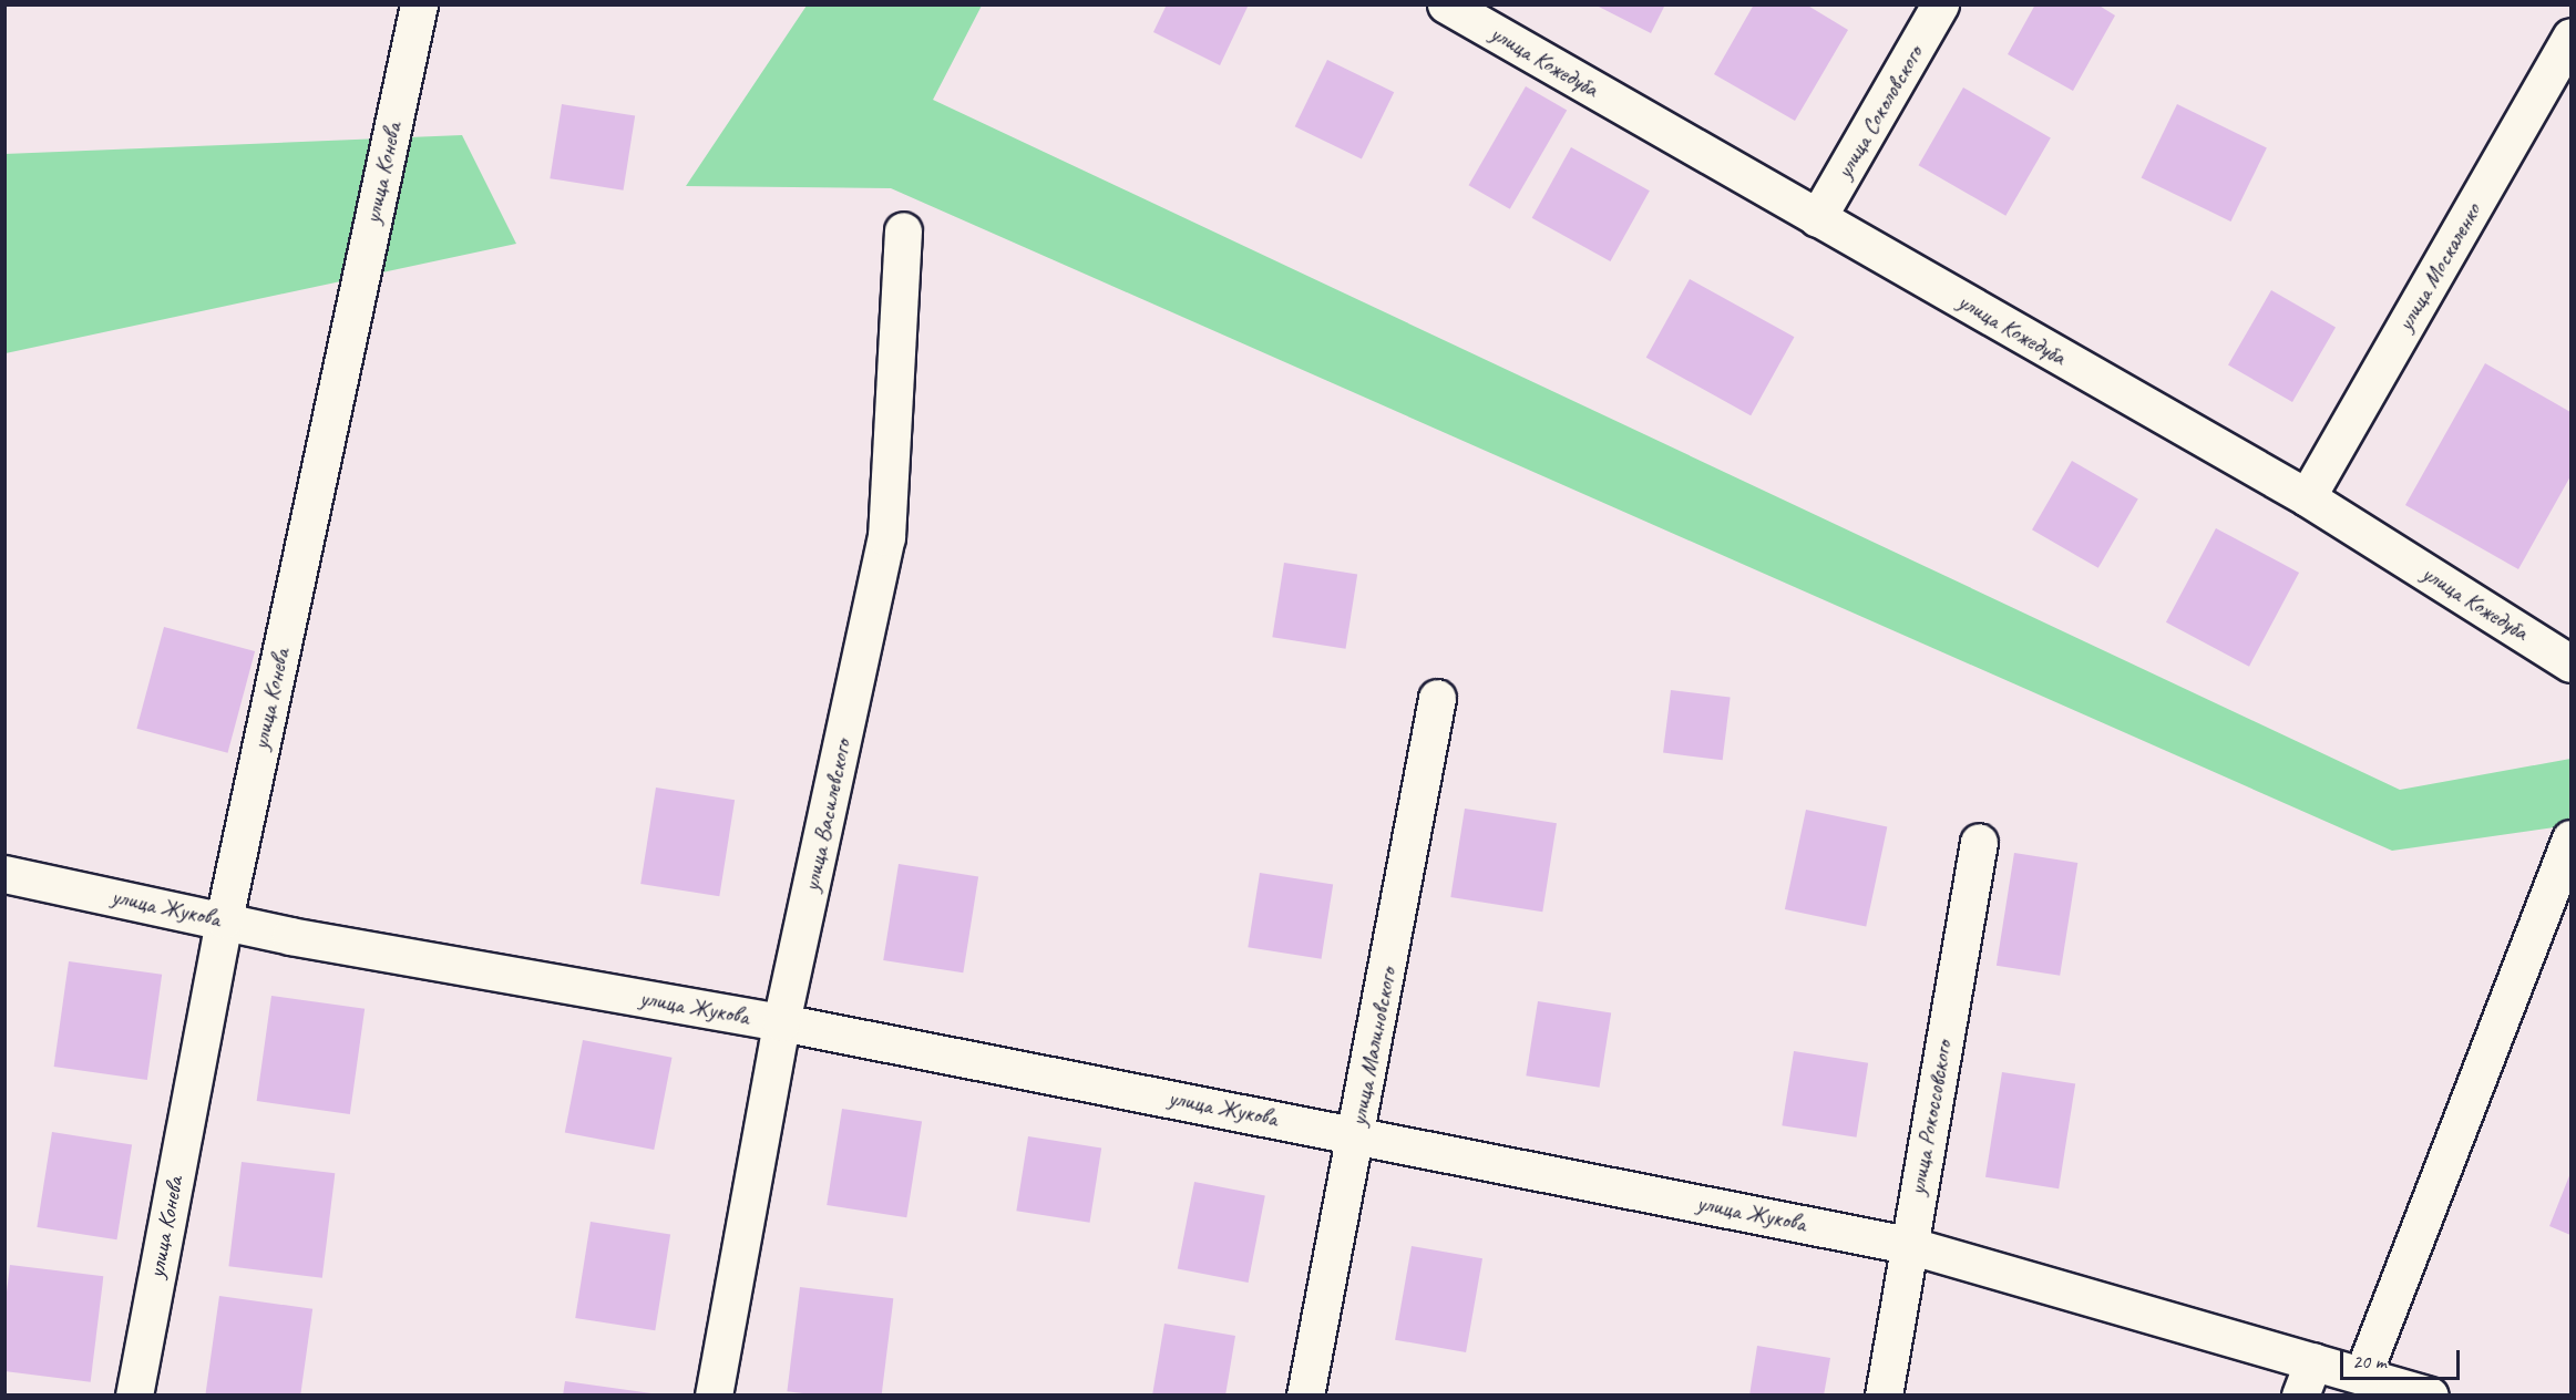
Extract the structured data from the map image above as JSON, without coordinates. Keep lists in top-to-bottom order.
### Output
{
  "streets": {
    "street": [
      "улица Кожедуба",
      "улица Соколовского",
      "улица Конева",
      "улица Москаленко",
      "улица Василевского",
      "улица Жукова",
      "улица Малиновского",
      "улица Рокоссовского"
    ]
  },
  "crossings": [
    ["улица Кожедуба", "улица Соколовского"],
    ["улица Кожедуба", "улица Москаленко"],
    ["улица Конева", "улица Жукова"],
    ["улица Василевского", "улица Жукова"],
    ["улица Жукова", "улица Малиновского"],
    ["улица Жукова", "улица Рокоссовского"]
  ],
  "scale_bar": "20 m"
}
